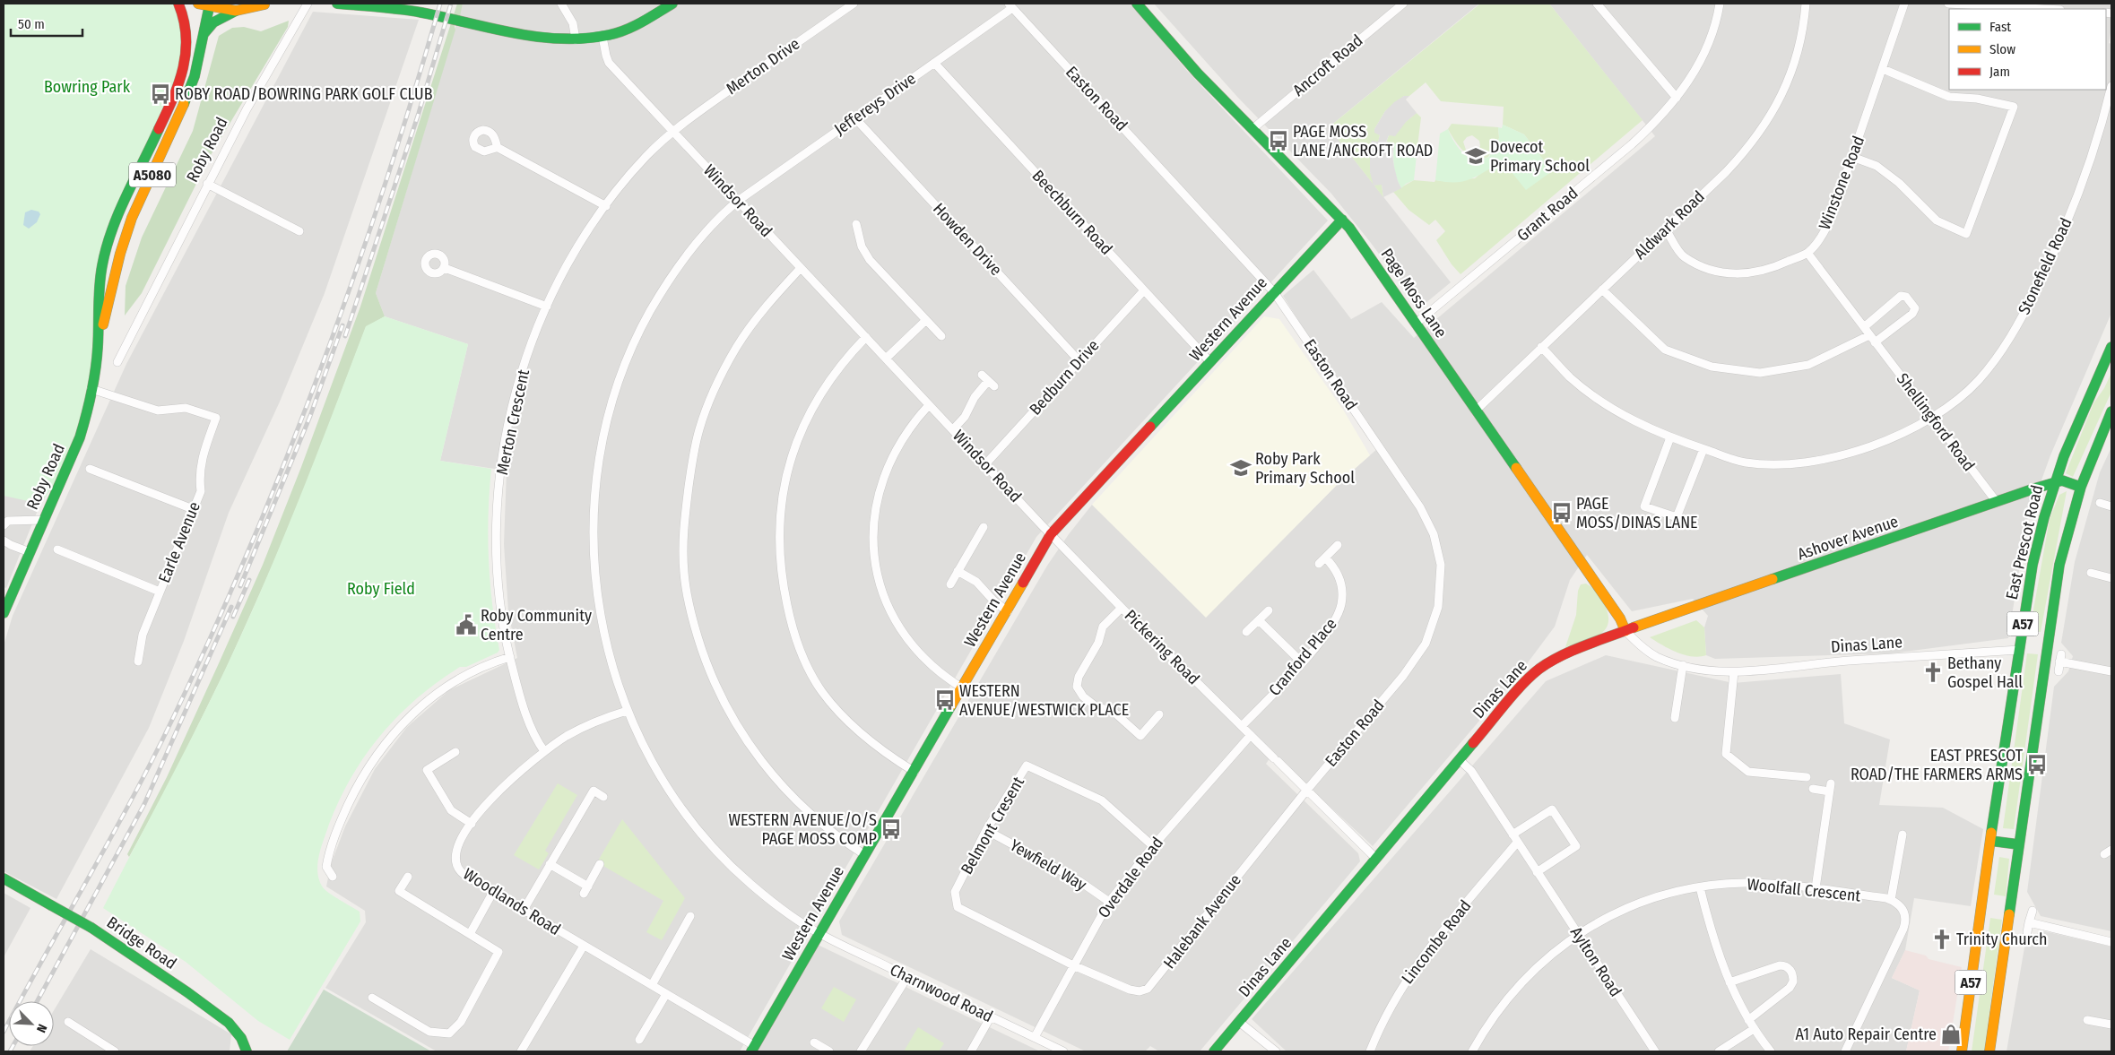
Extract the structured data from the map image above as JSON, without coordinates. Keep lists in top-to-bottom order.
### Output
{
  "streets": {
    "main road": [
      "Roby Road",
      "A5080",
      "Page Moss Lane",
      "Western Avenue",
      "Ashover Avenue",
      "East Prescot Road",
      "A57",
      "Dinas Lane",
      "Bridge Road"
    ],
    "street": [
      "Ancroft Road",
      "Merton Drive",
      "Easton Road",
      "Jeffereys Drive",
      "Winstone Road",
      "Windsor Road",
      "Beechburn Road",
      "Grant Road",
      "Aldwark Road",
      "Howden Drive",
      "Stonefield Road",
      "Bedburn Drive",
      "Merton Crescent",
      "Shellingford Road",
      "Earle Avenue",
      "Pickering Road",
      "Cranford Place",
      "Belmont Cresent",
      "Yewfield Way",
      "Overdale Road",
      "Woolfall Crescent",
      "Woodlands Road",
      "Halebank Avenue",
      "Lincombe Road",
      "Aylton Road",
      "Charnwood Road"
    ]
  },
  "crossings": [
    ["Ancroft Road", "Page Moss Lane"],
    ["Merton Drive", "Windsor Road"],
    ["Merton Drive", "Merton Crescent"],
    ["Easton Road", "Jeffereys Drive"],
    ["Easton Road", "Western Avenue"],
    ["Easton Road", "Pickering Road"],
    ["Easton Road", "Halebank Avenue"],
    ["Jeffereys Drive", "Windsor Road"],
    ["Jeffereys Drive", "Beechburn Road"],
    ["Jeffereys Drive", "Howden Drive"],
    ["Jeffereys Drive", "Woodlands Road"],
    ["Jeffereys Drive", "Charnwood Road"],
    ["Roby Road", "Earle Avenue"],
    ["Winstone Road", "Aldwark Road"],
    ["Winstone Road", "Shellingford Road"],
    ["Windsor Road", "Western Avenue"],
    ["Windsor Road", "Bedburn Drive"],
    ["Windsor Road", "Merton Crescent"],
    ["Windsor Road", "Pickering Road"],
    ["Beechburn Road", "Western Avenue"],
    ["Beechburn Road", "Bedburn Drive"],
    ["Grant Road", "Page Moss Lane"],
    ["Aldwark Road", "Stonefield Road"],
    ["Aldwark Road", "Page Moss Lane"],
    ["Howden Drive", "Bedburn Drive"],
    ["Stonefield Road", "Shellingford Road"],
    ["Page Moss Lane", "Western Avenue"],
    ["Page Moss Lane", "Ashover Avenue"],
    ["Page Moss Lane", "Dinas Lane"],
    ["Western Avenue", "Pickering Road"],
    ["Western Avenue", "Woodlands Road"],
    ["Western Avenue", "Charnwood Road"],
    ["Merton Crescent", "Woodlands Road"],
    ["Shellingford Road", "Ashover Avenue"],
    ["Ashover Avenue", "East Prescot Road"],
    ["Ashover Avenue", "A57"],
    ["Ashover Avenue", "Dinas Lane"],
    ["East Prescot Road", "Dinas Lane"],
    ["Dinas Lane", "Aylton Road"],
    ["Pickering Road", "Cranford Place"],
    ["Pickering Road", "Overdale Road"],
    ["Pickering Road", "Halebank Avenue"],
    ["Belmont Cresent", "Yewfield Way"],
    ["Belmont Cresent", "Overdale Road"],
    ["Belmont Cresent", "Halebank Avenue"],
    ["Yewfield Way", "Overdale Road"],
    ["Overdale Road", "Halebank Avenue"],
    ["Overdale Road", "Charnwood Road"],
    ["Woolfall Crescent", "Aylton Road"],
    ["Woodlands Road", "Charnwood Road"],
    ["Lincombe Road", "Aylton Road"]
  ],
  "parks": ["Bowring Park", "Roby Field"],
  "places": {
    "bus stop": [
      "ROBY ROAD/BOWRING PARK GOLF CLUB",
      "PAGE MOSS LANE/ANCROFT ROAD",
      "PAGE MOSS/DINAS LANE",
      "WESTERN AVENUE/WESTWICK PLACE",
      "EAST PRESCOT ROAD/THE FARMERS ARMS",
      "WESTERN AVENUE/O/S PAGE MOSS COMP"
    ],
    "school or university": ["Dovecot Primary School", "Roby Park Primary School"],
    "public building": ["Roby Community Centre"],
    "church": ["Bethany Gospel Hall", "Trinity Church"],
    "shop": ["A1 Auto Repair Centre"]
  },
  "legend": ["Fast", "Slow", "Jam"],
  "scale_bar": "50 m",
  "north": "bottom right"
}
